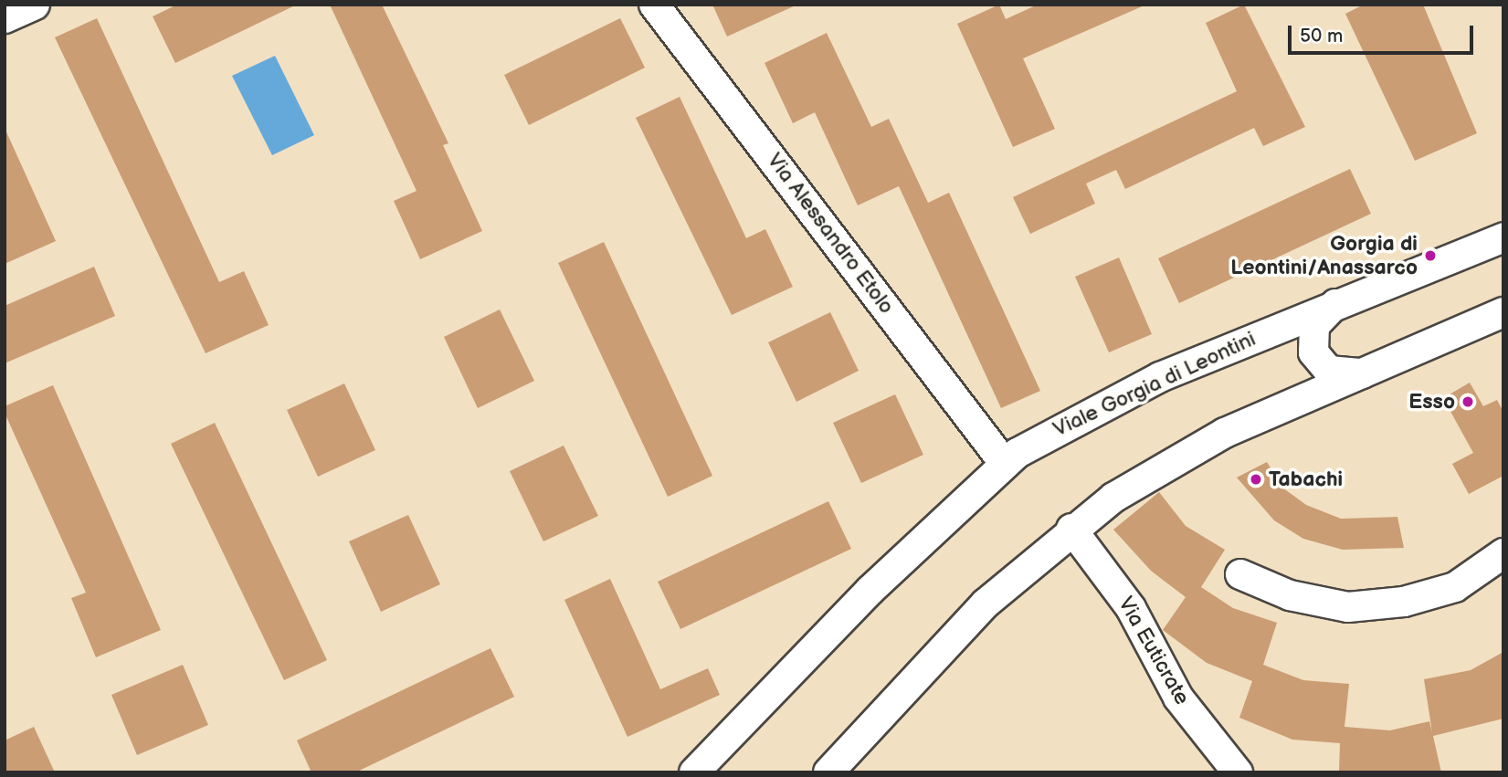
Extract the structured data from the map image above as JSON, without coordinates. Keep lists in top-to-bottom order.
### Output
{
  "streets": {
    "street": ["Via Alessandro Etolo", "Viale Gorgia di Leontini", "Via Euticrate"]
  },
  "crossings": [
    ["Via Alessandro Etolo", "Viale Gorgia di Leontini"]
  ],
  "places": ["Gorgia di Leontini/Anassarco", "Esso", "Tabachi"],
  "scale_bar": "50 m"
}
